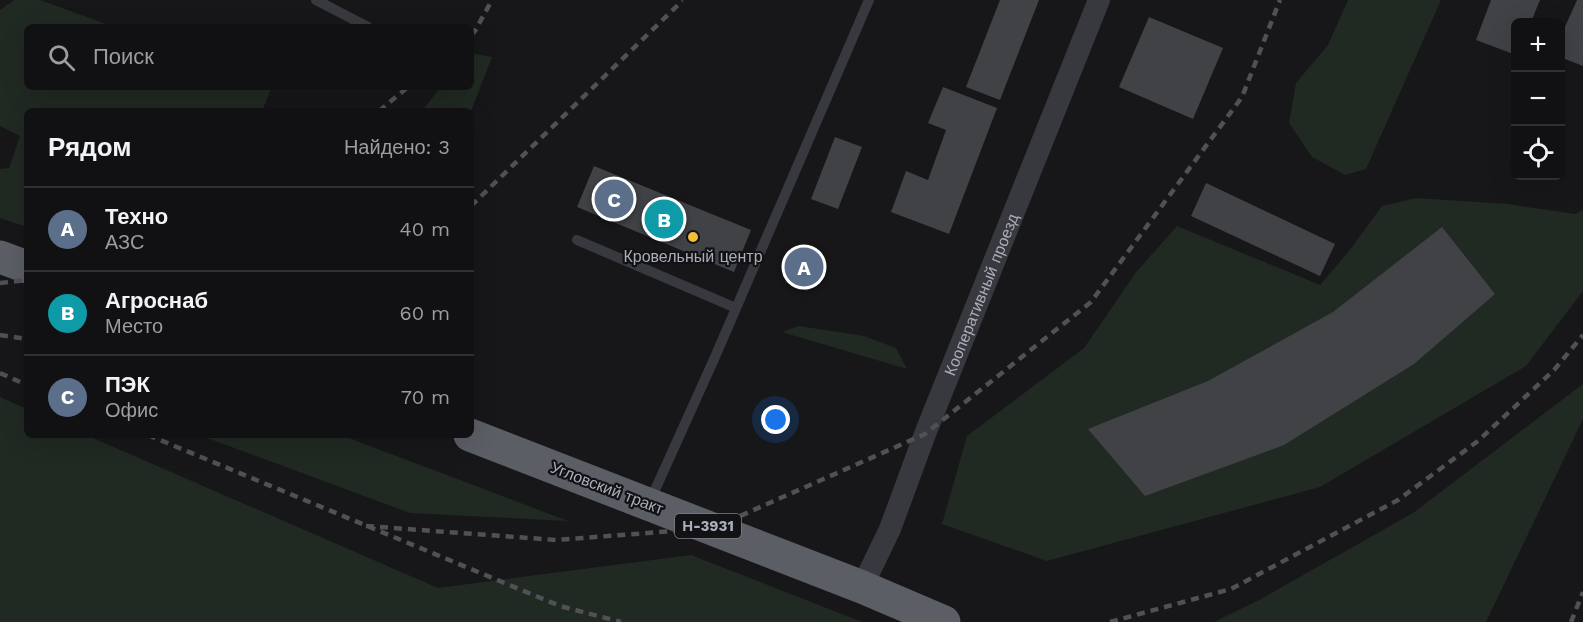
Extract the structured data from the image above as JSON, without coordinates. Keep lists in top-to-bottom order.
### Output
{
  "streets": {
    "highway": ["Угловский тракт", "Н-3931"],
    "street": ["Кооперативный проезд"]
  },
  "crossings": [
    ["Кооперативный проезд", "Угловский тракт"]
  ],
  "places": ["Кровельный центр"],
  "page": {
    "map_buttons": ["+", "−"],
    "search": "Поиск",
    "heading": ["Рядом", "Найдено: 3"],
    "pins": ["C", "B", "A"],
    "list": [
      {
        "mark": "A",
        "name": "Техно",
        "note": "АЗС",
        "value": "40 m"
      },
      {
        "mark": "B",
        "name": "Агроснаб",
        "note": "Место",
        "value": "60 m"
      },
      {
        "mark": "C",
        "name": "ПЭК",
        "note": "Офис",
        "value": "70 m"
      }
    ]
  }
}
